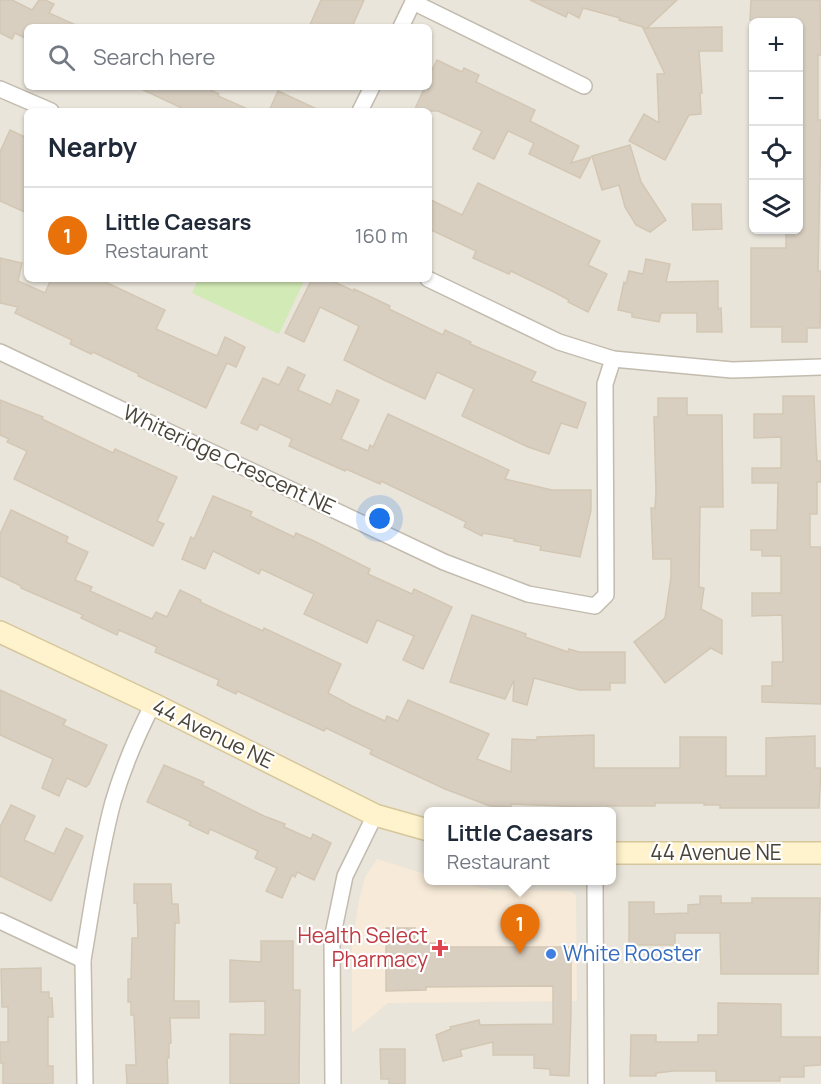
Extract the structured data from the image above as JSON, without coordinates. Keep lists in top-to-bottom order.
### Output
{
  "streets": {
    "street": ["Whiteridge Crescent NE", "44 Avenue NE"]
  },
  "places": {
    "health": ["Health Select Pharmacy"],
    "other": ["White Rooster"]
  },
  "page": {
    "map_buttons": ["+", "−"],
    "search": "Search here",
    "heading": "Nearby",
    "list": [
      {
        "mark": "1",
        "name": "Little Caesars",
        "note": "Restaurant",
        "value": "160 m"
      }
    ],
    "popup": ["Little Caesars", "Restaurant"],
    "pins": "1"
  }
}
